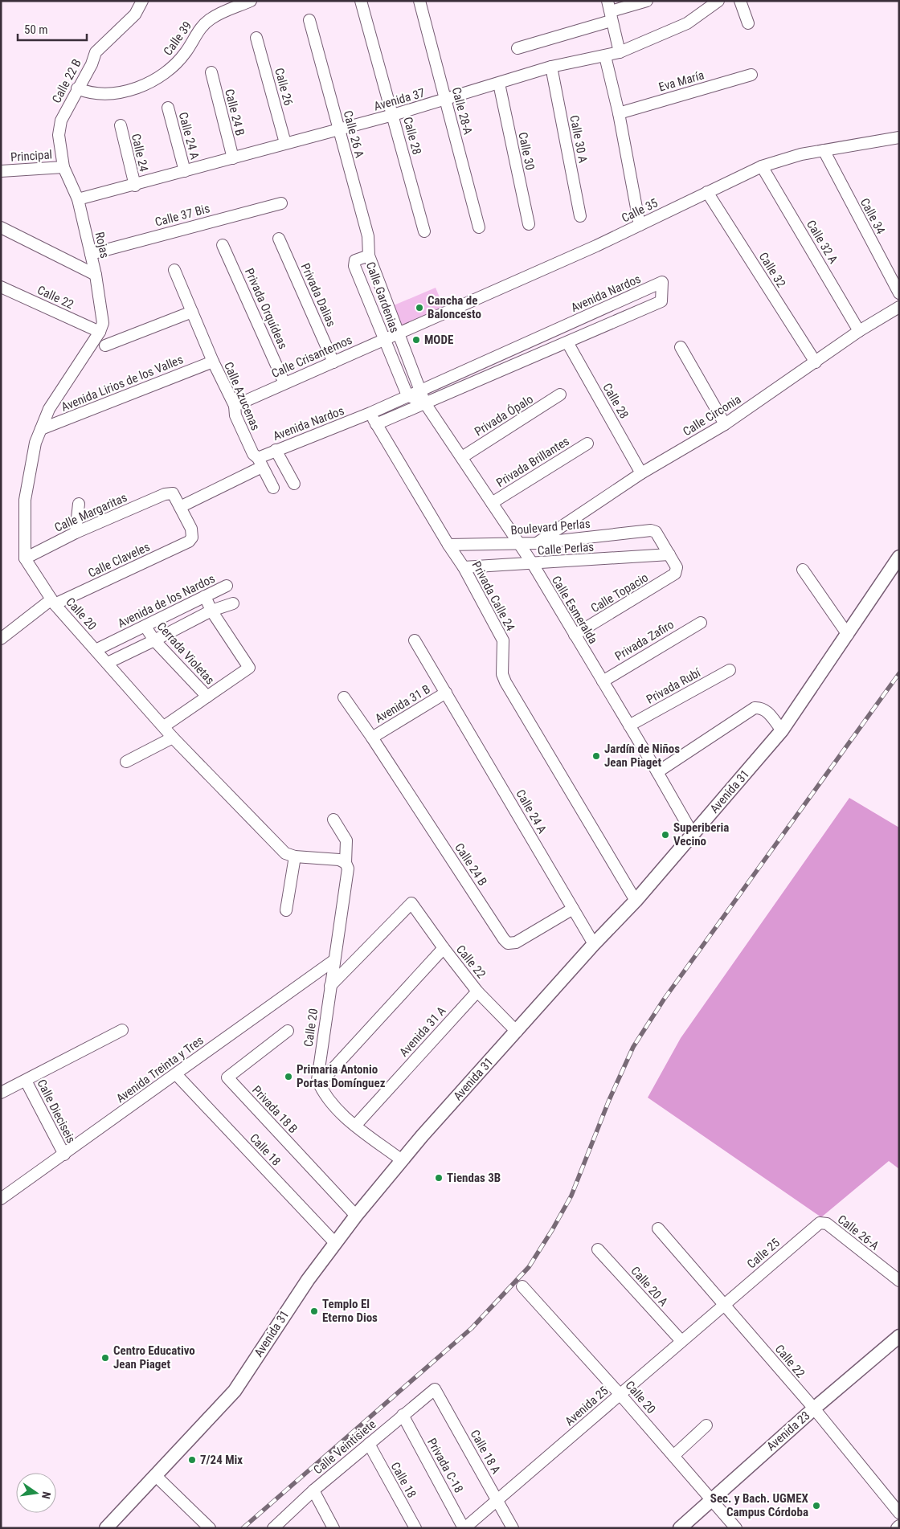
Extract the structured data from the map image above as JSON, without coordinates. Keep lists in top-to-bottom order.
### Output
{
  "streets": {
    "street": [
      "Calle 39",
      "Calle 22 B",
      "Eva María",
      "Calle 26",
      "Avenida 37",
      "Calle 28-A",
      "Calle 24 B",
      "Calle 26 A",
      "Calle 24 A",
      "Calle 28",
      "Calle 30 A",
      "Calle 30",
      "Calle 24",
      "Principal",
      "Calle 35",
      "Calle 37 Bis",
      "Calle 34",
      "Calle 32 A",
      "Rojas",
      "Calle 32",
      "Avenida Nardos",
      "Privada Dalias",
      "Calle 22",
      "Calle Gardenias",
      "Privada Orquídeas",
      "Calle Crisantemos",
      "Avenida Lirios de los Valles",
      "Calle Azucenas",
      "Privada Ópalo",
      "Calle Circonia",
      "Privada Brillantes",
      "Calle Margaritas",
      "Boulevard Perlas",
      "Calle Perlas",
      "Calle Claveles",
      "Calle Topacio",
      "Privada Calle 24",
      "Avenida de los Nardos",
      "Calle Esmeralda",
      "Calle 20",
      "Privada Zafiro",
      "Cerrada Violetas",
      "Privada Rubí",
      "Avenida 31 B",
      "Avenida 31",
      "Avenida 31 A",
      "Avenida Treinta y Tres",
      "Privada 18 B",
      "Calle Dieciseis",
      "Calle 18",
      "Calle 26-A",
      "Calle 25",
      "Calle 20 A",
      "Avenida 25",
      "Avenida 23",
      "Calle Veintisiete",
      "Calle 18 A",
      "Privada C-18"
    ]
  },
  "crossings": [
    ["Calle 39", "Calle 22 B"],
    ["Calle 22 B", "Principal"],
    ["Calle 22 B", "Rojas"],
    ["Calle 26", "Avenida 37"],
    ["Avenida 37", "Calle 28-A"],
    ["Avenida 37", "Calle 24 B"],
    ["Avenida 37", "Calle 26 A"],
    ["Avenida 37", "Calle 24 A"],
    ["Avenida 37", "Calle 28"],
    ["Avenida 37", "Calle 30 A"],
    ["Avenida 37", "Calle 30"],
    ["Avenida 37", "Calle 24"],
    ["Avenida 37", "Rojas"],
    ["Calle 24 B", "Calle 24 A"],
    ["Calle 24 B", "Avenida 31 B"],
    ["Calle 26 A", "Calle Gardenias"],
    ["Calle 24 A", "Avenida 31 B"],
    ["Calle 24 A", "Avenida 31"],
    ["Calle 28", "Avenida Nardos"],
    ["Calle 28", "Calle Circonia"],
    ["Principal", "Rojas"],
    ["Calle 35", "Calle 34"],
    ["Calle 35", "Calle 32 A"],
    ["Calle 35", "Calle 32"],
    ["Calle 35", "Calle Gardenias"],
    ["Calle 35", "Calle Crisantemos"],
    ["Calle 37 Bis", "Rojas"],
    ["Calle 32 A", "Calle Circonia"],
    ["Rojas", "Calle 22"],
    ["Calle 32", "Calle Circonia"],
    ["Avenida Nardos", "Calle Gardenias"],
    ["Avenida Nardos", "Calle Azucenas"],
    ["Avenida Nardos", "Calle Margaritas"],
    ["Avenida Nardos", "Calle Claveles"],
    ["Avenida Nardos", "Privada Calle 24"],
    ["Avenida Nardos", "Calle Esmeralda"],
    ["Privada Dalias", "Calle Crisantemos"],
    ["Calle 22", "Calle 20"],
    ["Calle 22", "Avenida 31"],
    ["Calle 22", "Avenida 31 A"],
    ["Calle 22", "Calle 25"],
    ["Calle 22", "Avenida 25"],
    ["Calle 22", "Avenida 23"],
    ["Calle Gardenias", "Calle Crisantemos"],
    ["Calle Gardenias", "Calle Esmeralda"],
    ["Privada Orquídeas", "Calle Crisantemos"],
    ["Calle Crisantemos", "Calle Azucenas"],
    ["Avenida Lirios de los Valles", "Calle Azucenas"],
    ["Privada Ópalo", "Calle Esmeralda"],
    ["Calle Circonia", "Boulevard Perlas"],
    ["Privada Brillantes", "Calle Esmeralda"],
    ["Calle Margaritas", "Calle Claveles"],
    ["Calle Margaritas", "Calle 20"],
    ["Boulevard Perlas", "Calle Perlas"],
    ["Boulevard Perlas", "Calle Topacio"],
    ["Boulevard Perlas", "Privada Calle 24"],
    ["Boulevard Perlas", "Calle Esmeralda"],
    ["Calle Perlas", "Calle Topacio"],
    ["Calle Perlas", "Privada Calle 24"],
    ["Calle Perlas", "Calle Esmeralda"],
    ["Calle Claveles", "Calle 20"],
    ["Calle Topacio", "Calle Esmeralda"],
    ["Privada Calle 24", "Avenida 31"],
    ["Avenida de los Nardos", "Calle 20"],
    ["Avenida de los Nardos", "Cerrada Violetas"],
    ["Calle Esmeralda", "Privada Zafiro"],
    ["Calle Esmeralda", "Privada Rubí"],
    ["Calle Esmeralda", "Avenida 31"],
    ["Calle 20", "Avenida Treinta y Tres"],
    ["Calle 20", "Avenida 25"],
    ["Calle 20", "Avenida 23"],
    ["Avenida 31", "Privada 18 B"],
    ["Avenida 31", "Calle 18"],
    ["Avenida Treinta y Tres", "Calle Dieciseis"],
    ["Avenida Treinta y Tres", "Calle 18"],
    ["Calle 18", "Calle Veintisiete"],
    ["Calle 26-A", "Calle 25"],
    ["Calle 25", "Avenida 25"],
    ["Calle 20 A", "Avenida 25"],
    ["Avenida 25", "Calle 18 A"],
    ["Avenida 25", "Privada C-18"],
    ["Calle Veintisiete", "Calle 18 A"],
    ["Calle Veintisiete", "Privada C-18"]
  ],
  "places": [
    "Cancha de Baloncesto",
    "MODE",
    "Jardín de Niños Jean Piaget",
    "Superiberia Vecino",
    "Primaria Antonio Portas Domínguez",
    "Tiendas 3B",
    "Templo El Eterno Dios",
    "Centro Educativo Jean Piaget",
    "7/24 Mix",
    "Sec. y Bach. UGMEX Campus Córdoba"
  ],
  "scale_bar": "50 m",
  "north": "right"
}
